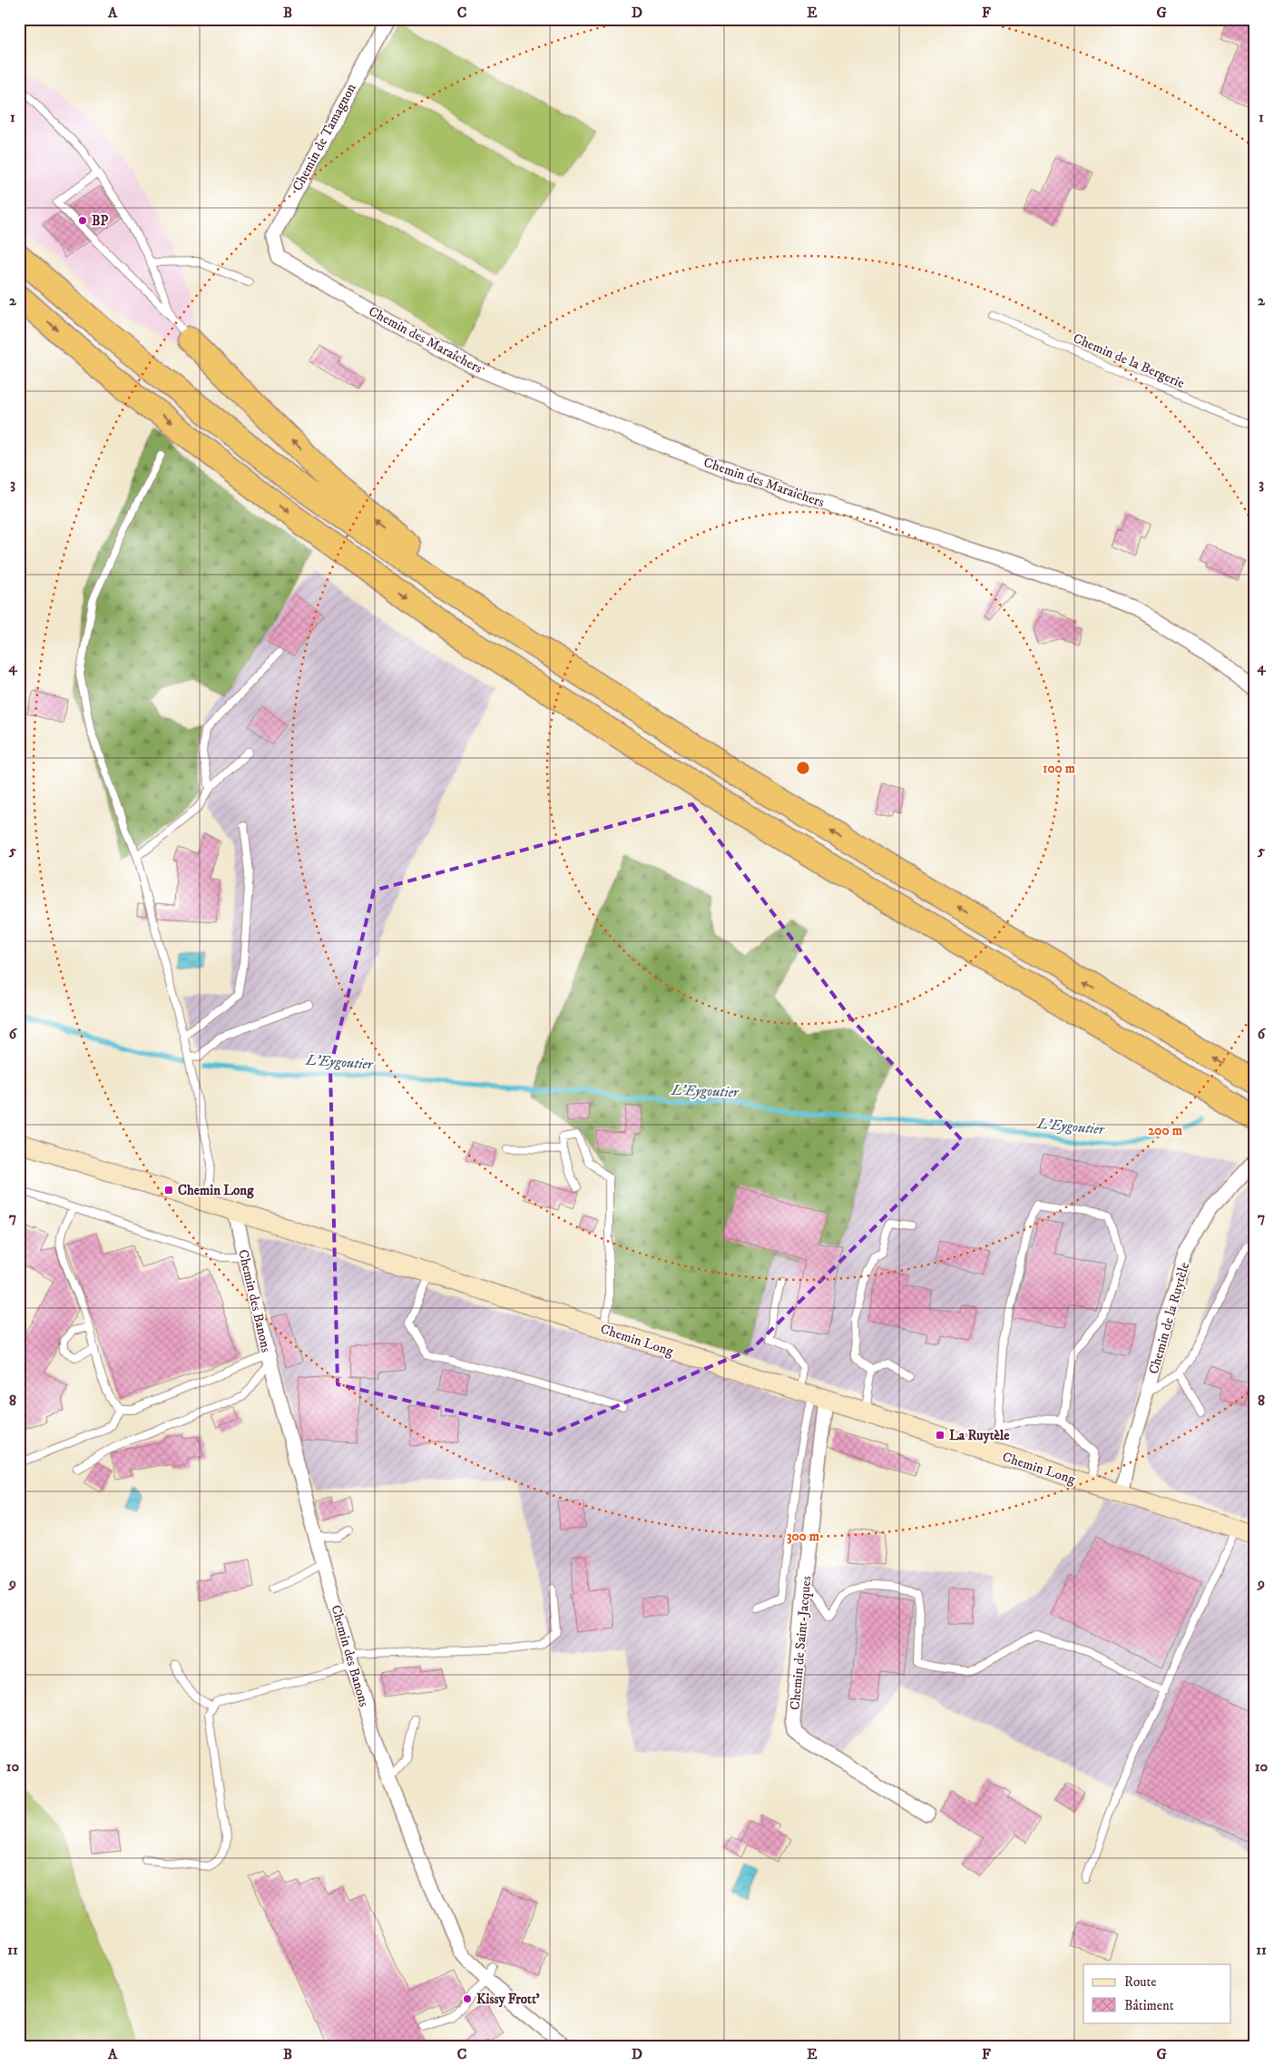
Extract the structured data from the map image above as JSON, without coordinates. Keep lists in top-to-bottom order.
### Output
{
  "streets": {
    "main road": ["Chemin Long"],
    "street": [
      "Chemin de Tamagnon",
      "Chemin des Maraîchers",
      "Chemin des Banons",
      "Chemin de la Ruytèle",
      "Chemin de Saint-Jacques"
    ],
    "lane": ["Chemin de la Bergerie"]
  },
  "crossings": [
    ["Chemin de Tamagnon", "Chemin des Maraîchers"],
    ["Chemin des Banons", "Chemin Long"],
    ["Chemin de la Ruytèle", "Chemin Long"],
    ["Chemin Long", "Chemin de Saint-Jacques"]
  ],
  "water": ["L'Eygoutier"],
  "places": {
    "other": ["BP", "Kissy Frott'"],
    "transit": ["Chemin Long", "La Ruytèle"]
  },
  "legend": ["Route", "Bâtiment"],
  "grid": {
    "columns": [
      "A",
      "B",
      "C",
      "D",
      "E",
      "F",
      "G"
    ],
    "rows": [
      "1",
      "2",
      "3",
      "4",
      "5",
      "6",
      "7",
      "8",
      "9",
      "10",
      "11"
    ]
  },
  "rings": ["100 m", "200 m", "300 m"]
}
